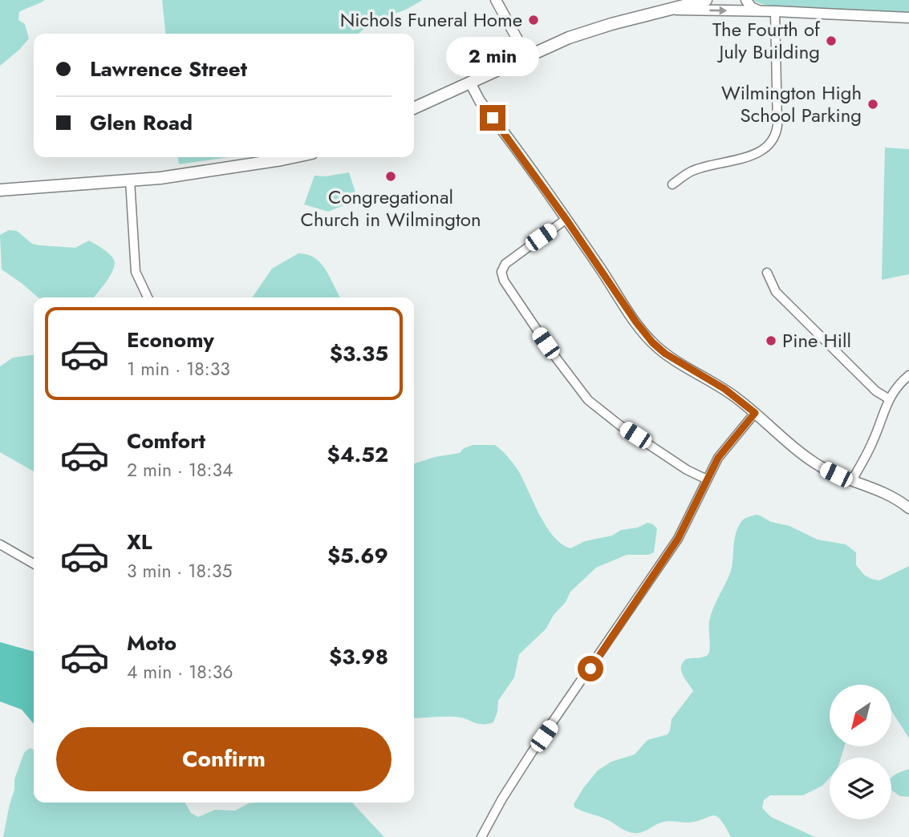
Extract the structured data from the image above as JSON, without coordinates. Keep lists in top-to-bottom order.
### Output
{
  "places": [
    "Nichols Funeral Home",
    "The Fourth of July Building",
    "Wilmington High School Parking",
    "Congregational Church in Wilmington",
    "Pine Hill"
  ],
  "north": "bottom left",
  "page": {
    "banner": ["Lawrence Street", "Glen Road"],
    "bubble": "2 min",
    "list": [
      {
        "name": "Economy",
        "note": "1 min · 18:33",
        "value": "$3.35"
      },
      {
        "name": "Comfort",
        "note": "2 min · 18:34",
        "value": "$4.52"
      },
      {
        "name": "XL",
        "note": "3 min · 18:35",
        "value": "$5.69"
      },
      {
        "name": "Moto",
        "note": "4 min · 18:36",
        "value": "$3.98"
      }
    ],
    "buttons": "Confirm"
  }
}
